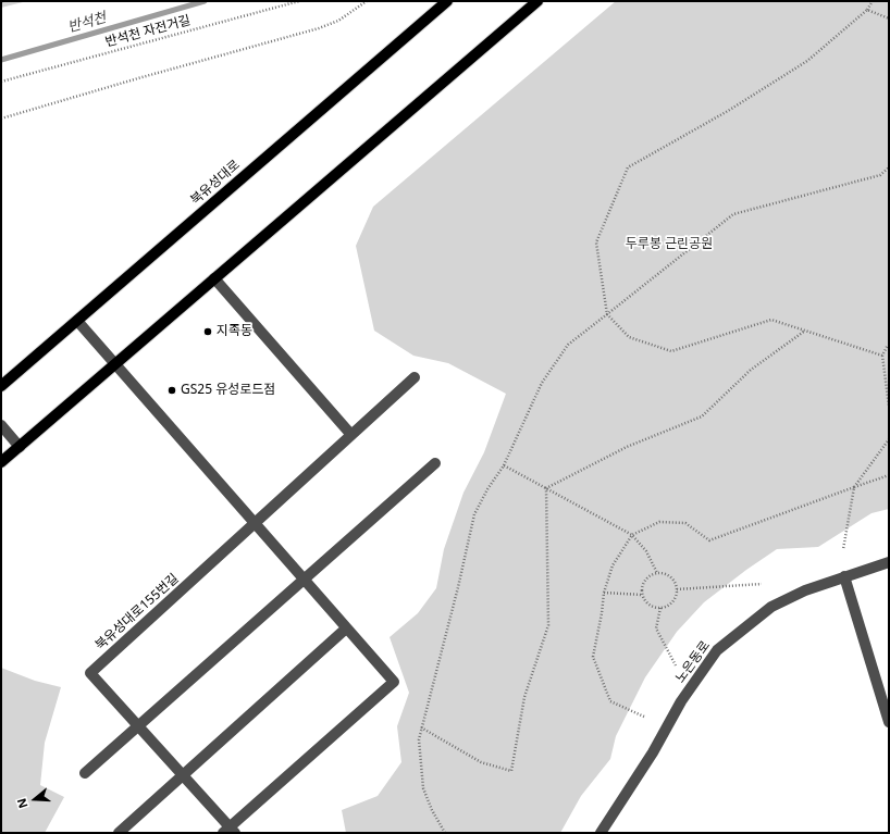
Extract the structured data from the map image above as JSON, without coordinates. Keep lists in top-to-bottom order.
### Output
{
  "streets": {
    "main road": ["북유성대로"],
    "street": ["북유성대로155번길", "노은동로"],
    "path": ["반석천 자전거길"]
  },
  "crossings": [
    ["북유성대로", "북유성대로155번길"]
  ],
  "water": ["반석천"],
  "parks": ["두루봉 근린공원"],
  "places": ["지족동", "GS25 유성로드점"],
  "north": "left"
}
